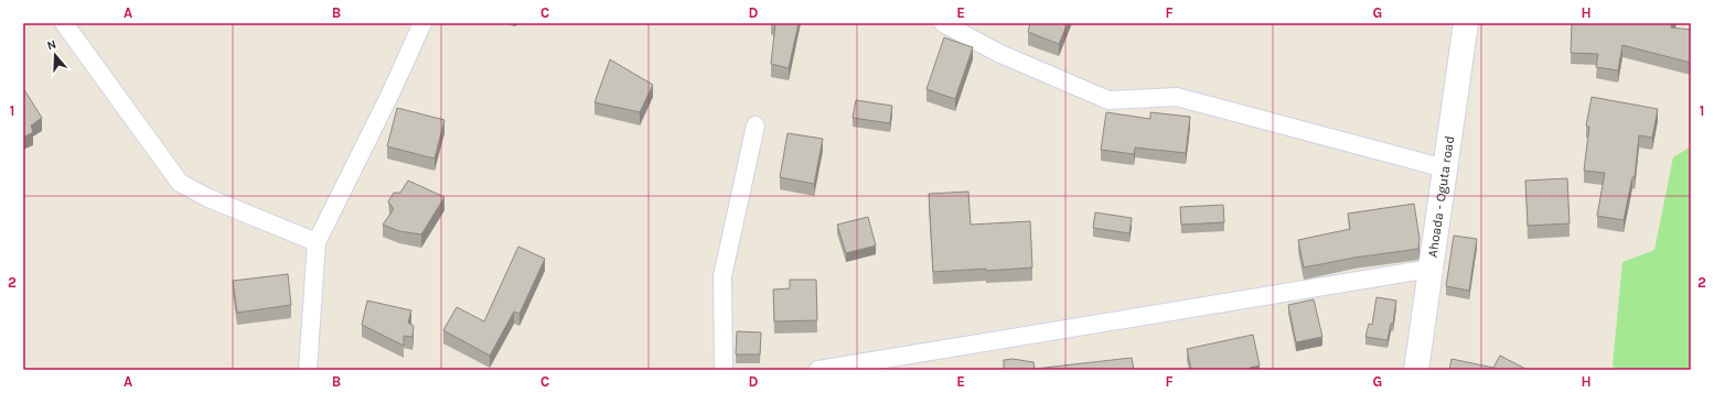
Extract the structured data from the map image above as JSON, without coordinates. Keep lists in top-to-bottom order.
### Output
{
  "streets": {
    "main road": ["Ahoada - Oguta road"]
  },
  "north": "top",
  "grid": {
    "columns": [
      "A",
      "B",
      "C",
      "D",
      "E",
      "F",
      "G",
      "H"
    ],
    "rows": ["1", "2"]
  }
}
